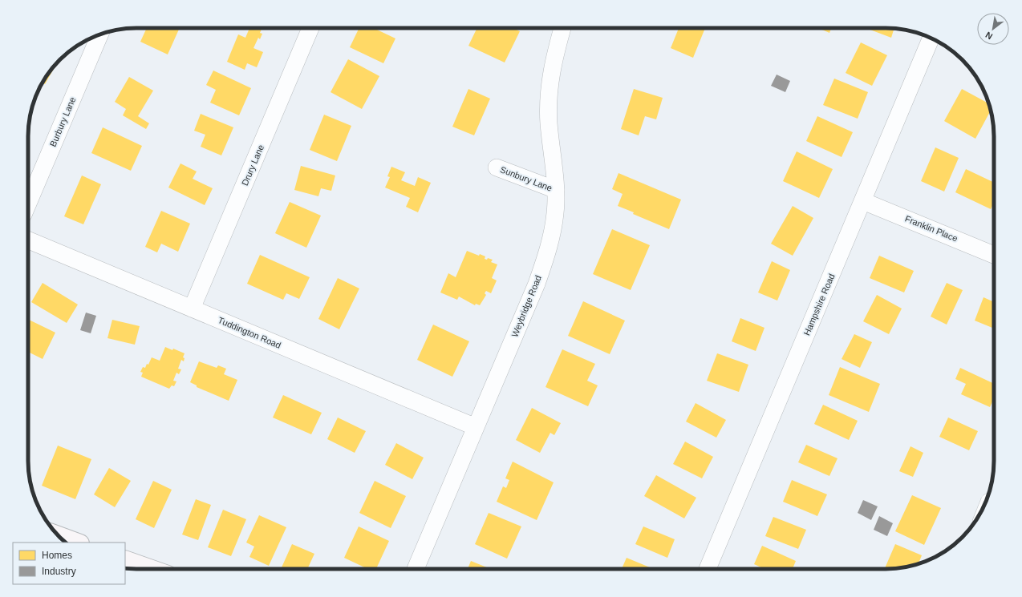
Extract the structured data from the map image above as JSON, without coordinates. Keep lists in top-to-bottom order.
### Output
{
  "streets": {
    "street": [
      "Burbury Lane",
      "Drury Lane",
      "Sunbury Lane",
      "Franklin Place",
      "Hampshire Road",
      "Weybridge Road",
      "Tuddington Road"
    ]
  },
  "crossings": [
    ["Drury Lane", "Tuddington Road"],
    ["Sunbury Lane", "Weybridge Road"],
    ["Franklin Place", "Hampshire Road"],
    ["Weybridge Road", "Tuddington Road"]
  ],
  "legend": ["Homes", "Industry"],
  "north": "bottom left"
}
